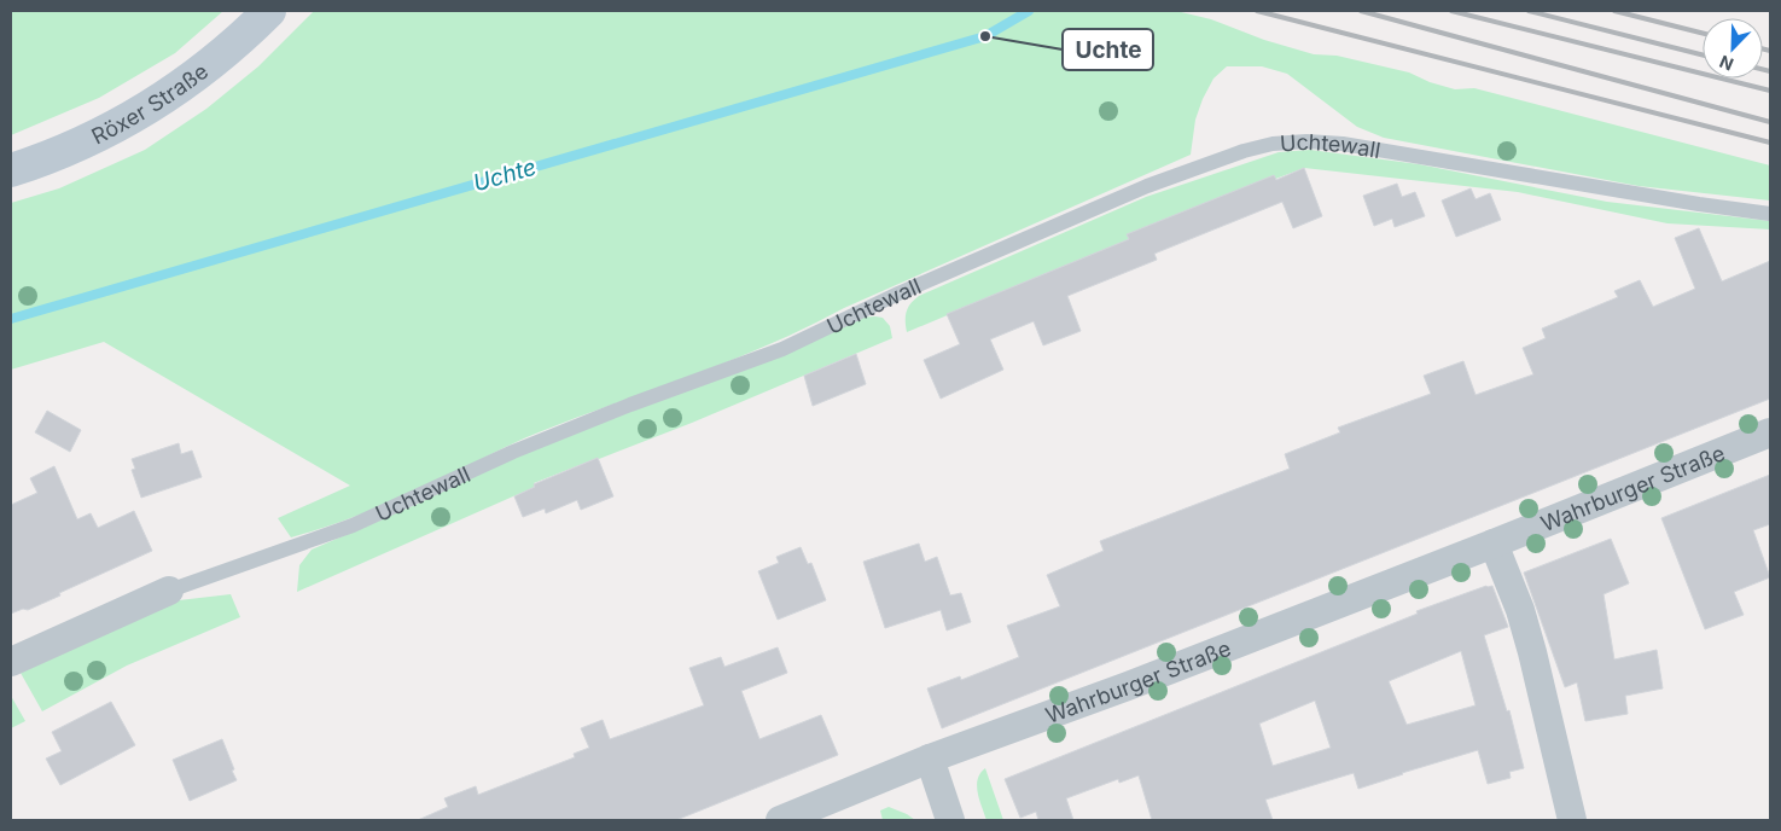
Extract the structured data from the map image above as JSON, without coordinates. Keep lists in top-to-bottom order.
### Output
{
  "streets": {
    "street": ["Röxer Straße", "Uchtewall", "Wahrburger Straße"]
  },
  "water": ["Uchte"],
  "places": ["Uchte"],
  "north": "bottom left"
}
